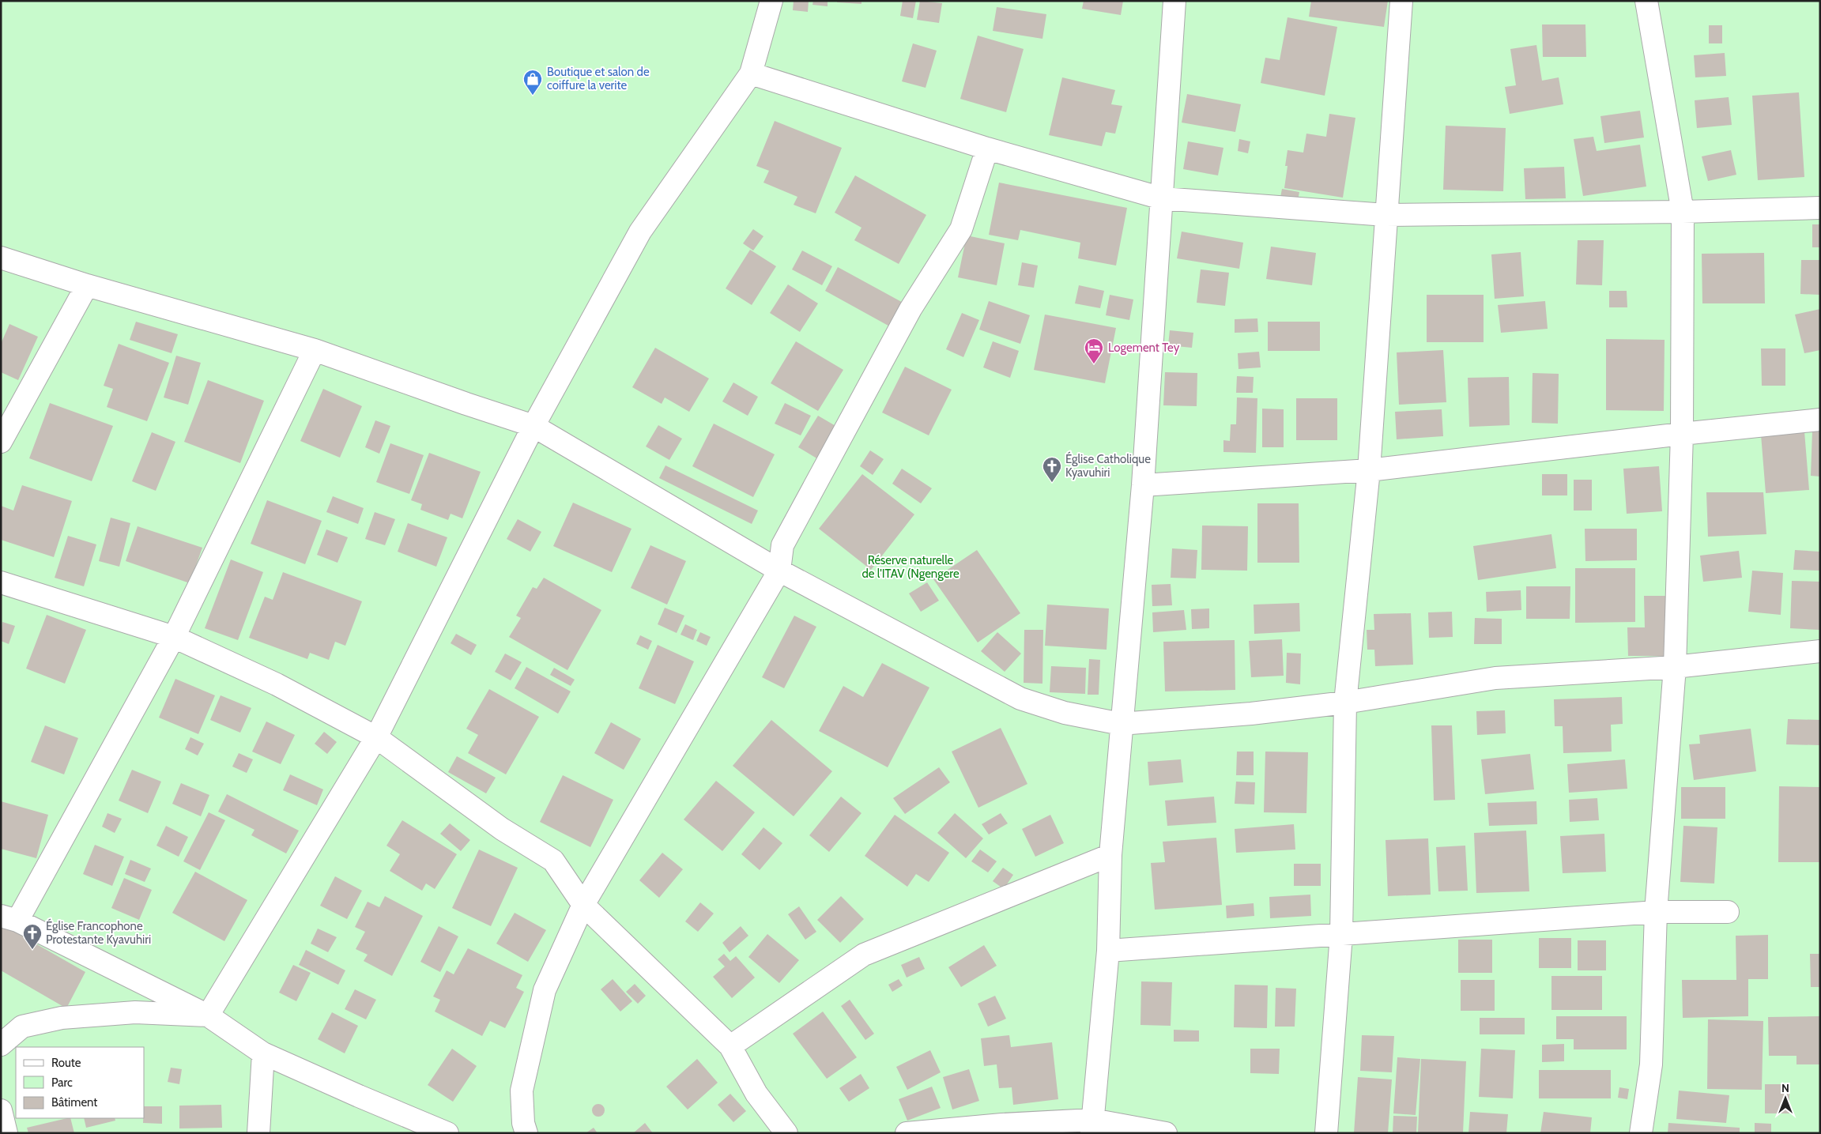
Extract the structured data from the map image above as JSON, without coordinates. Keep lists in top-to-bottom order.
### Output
{
  "parks": ["Réserve naturelle de l'ITAV (Ngengere"],
  "places": {
    "shop": ["Boutique et salon de coiffure la verite"],
    "hotel": ["Logement Tey"],
    "church": ["Église Catholique Kyavuhiri", "Église Francophone Protestante Kyavuhiri"]
  },
  "legend": ["Route", "Parc", "Bâtiment"],
  "north": "top"
}
